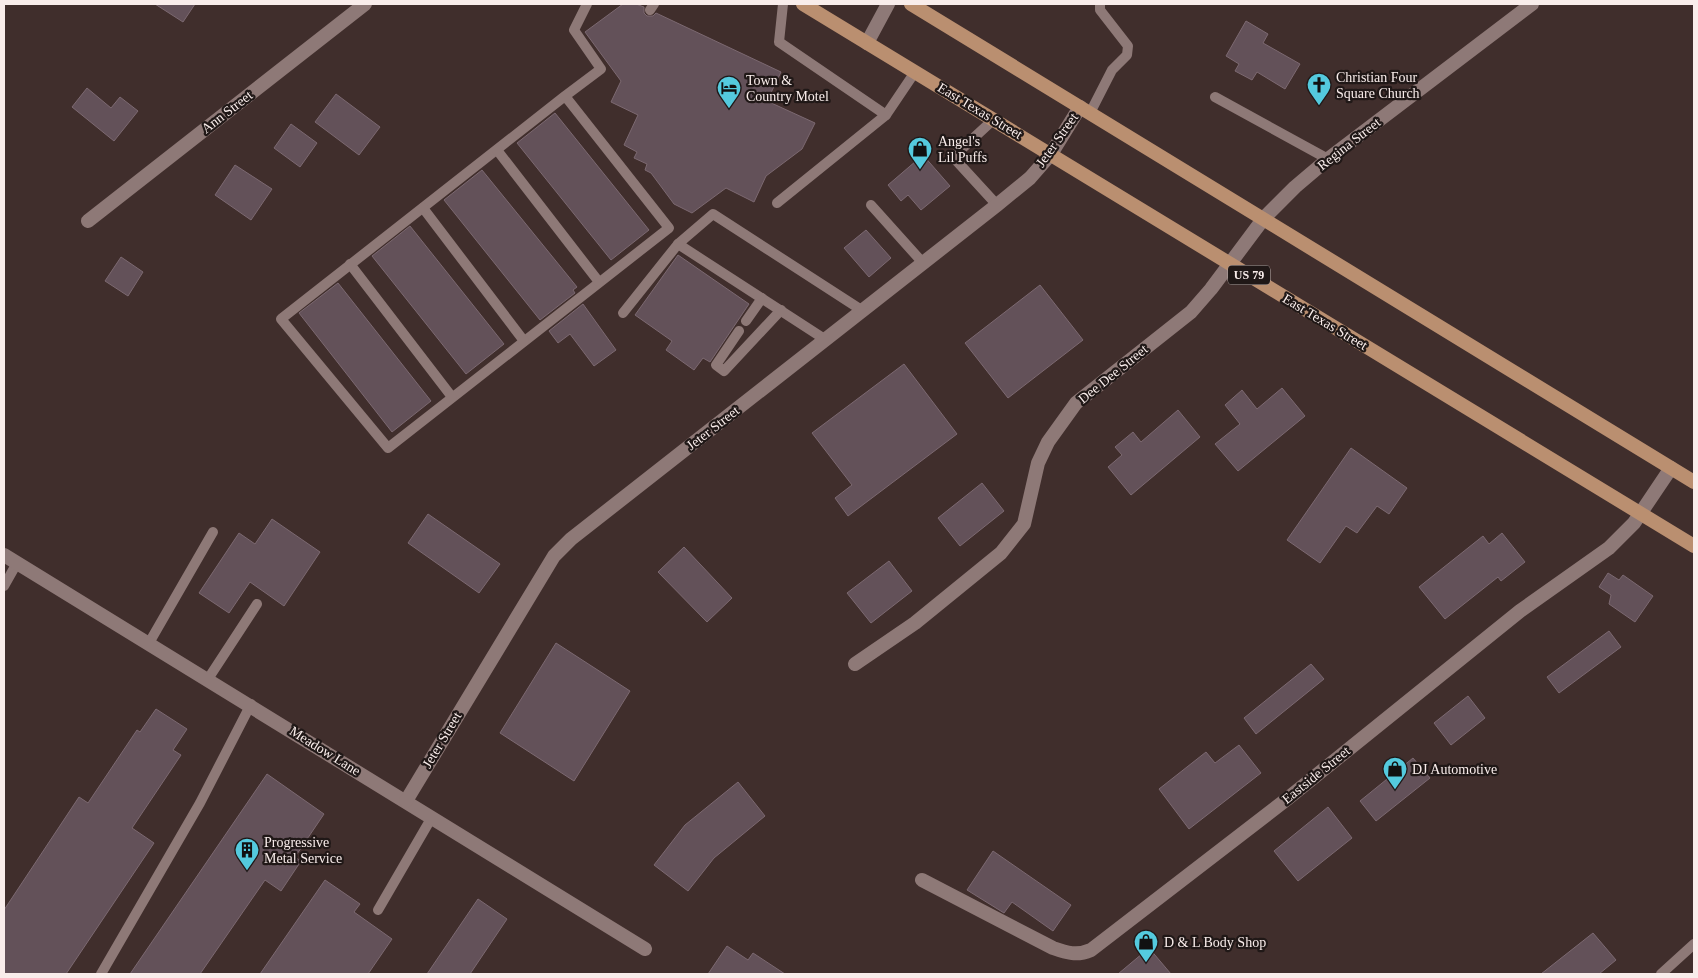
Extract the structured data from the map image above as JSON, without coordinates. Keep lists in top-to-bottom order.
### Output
{
  "streets": {
    "main road": ["East Texas Street", "US 79"],
    "street": [
      "Ann Street",
      "Jeter Street",
      "Regina Street",
      "Dee Dee Street",
      "Meadow Lane",
      "Eastside Street"
    ]
  },
  "crossings": [
    ["East Texas Street", "Jeter Street"],
    ["East Texas Street", "Regina Street"],
    ["East Texas Street", "Dee Dee Street"],
    ["East Texas Street", "Eastside Street"],
    ["Jeter Street", "Meadow Lane"],
    ["Regina Street", "Dee Dee Street"]
  ],
  "places": {
    "church": ["Christian Four Square Church"],
    "hotel": ["Town & Country Motel"],
    "shop": ["Angel's Lil Puffs", "DJ Automotive", "D & L Body Shop"],
    "building": ["Progressive Metal Service"]
  }
}
